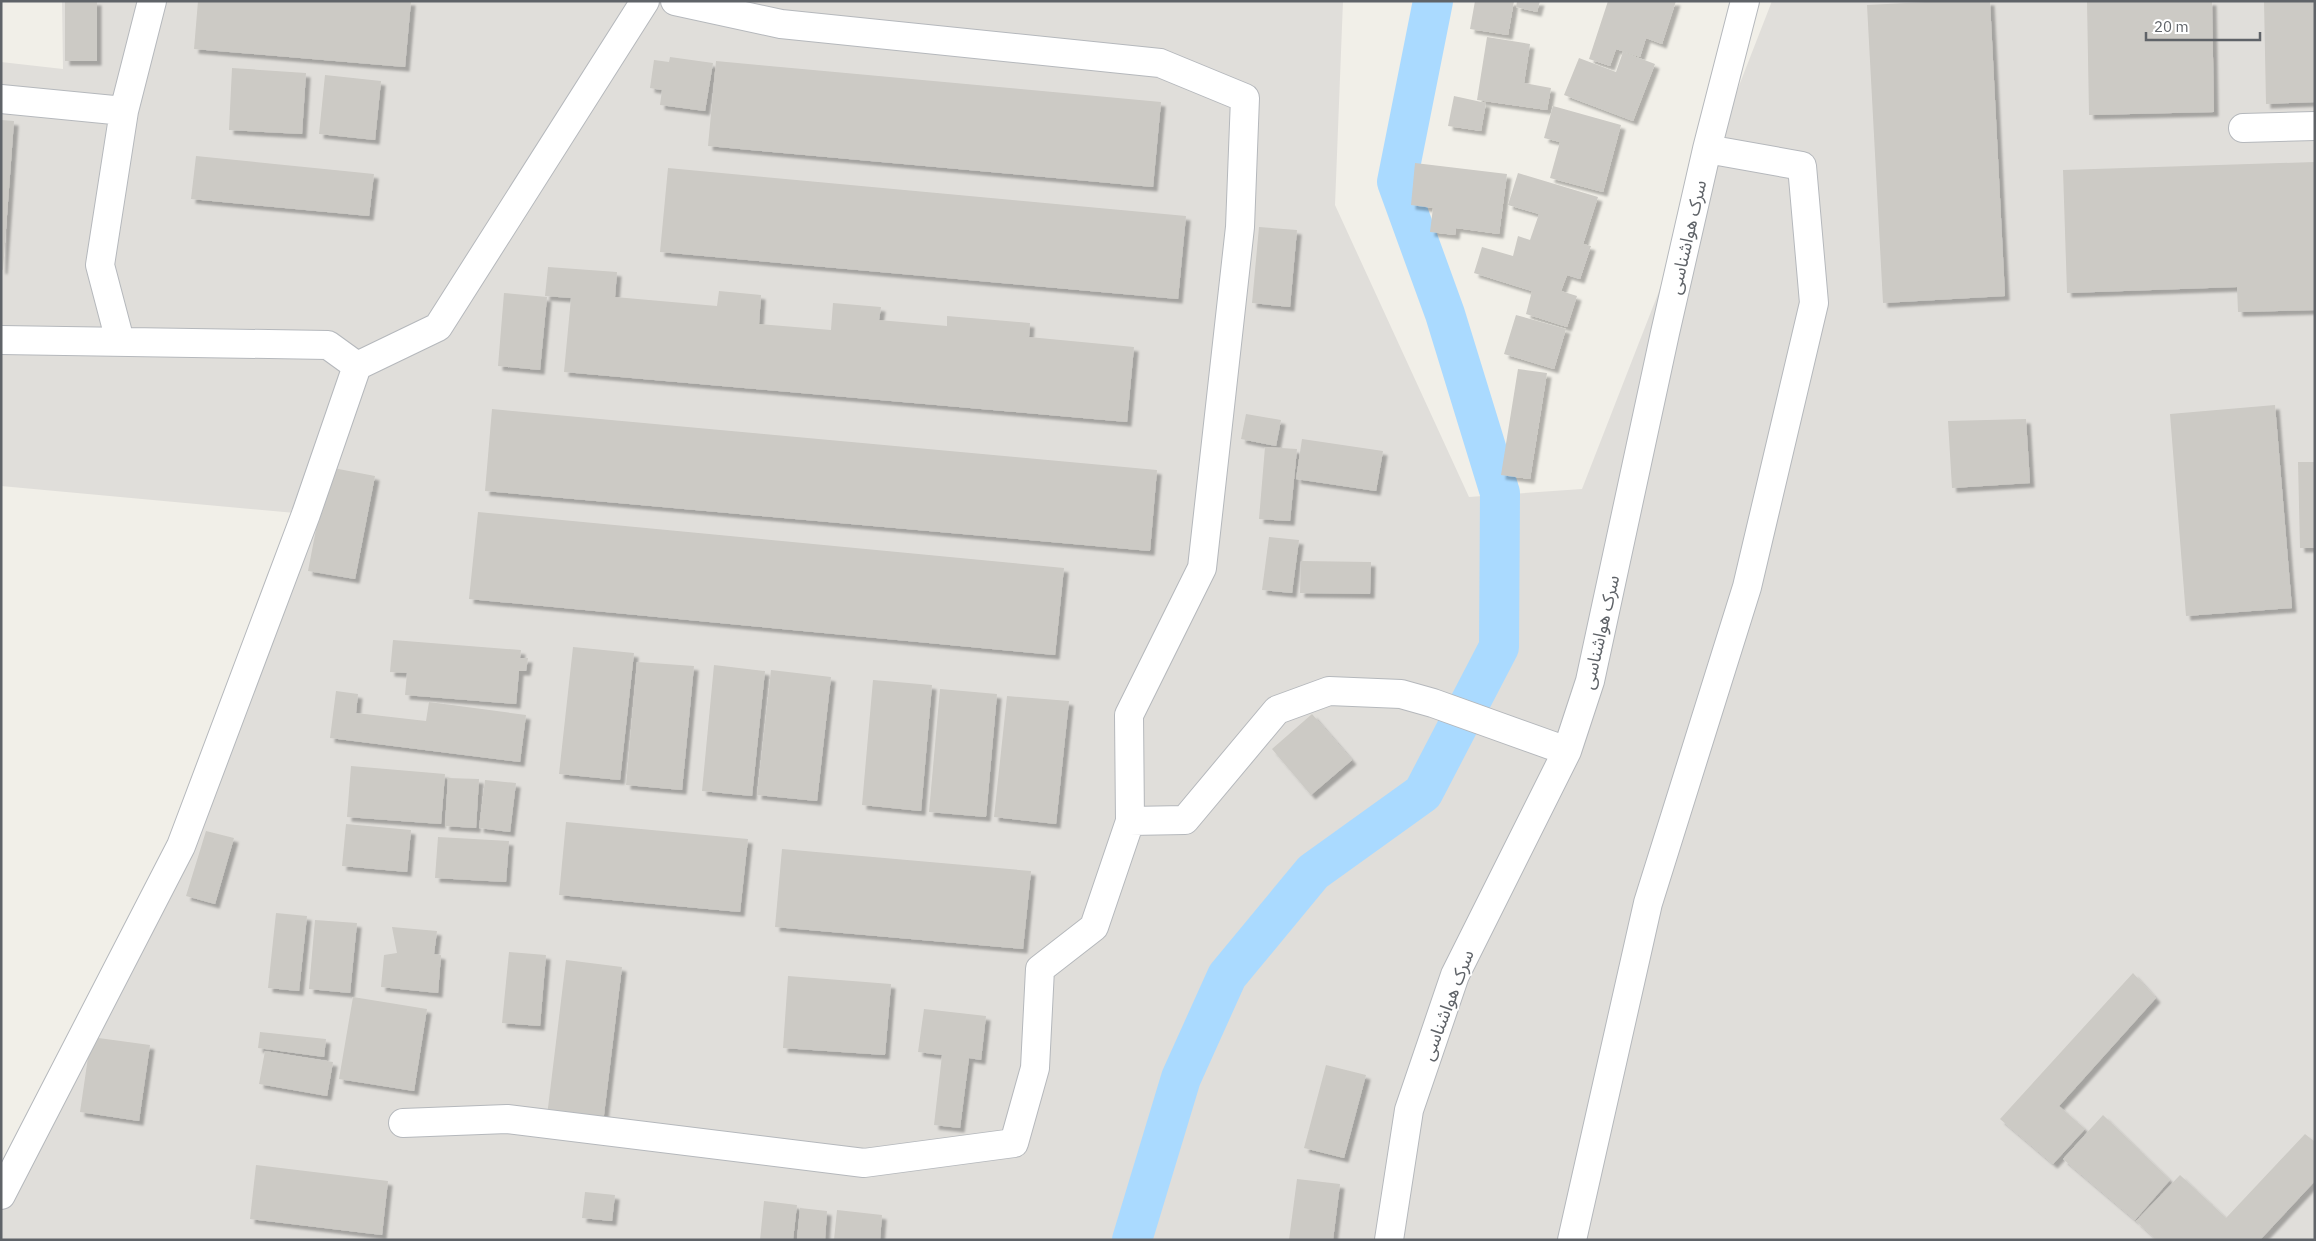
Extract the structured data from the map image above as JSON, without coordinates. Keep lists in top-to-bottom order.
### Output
{
  "streets": {
    "street": ["سرک هواشناسی"]
  },
  "scale_bar": "20 m"
}
